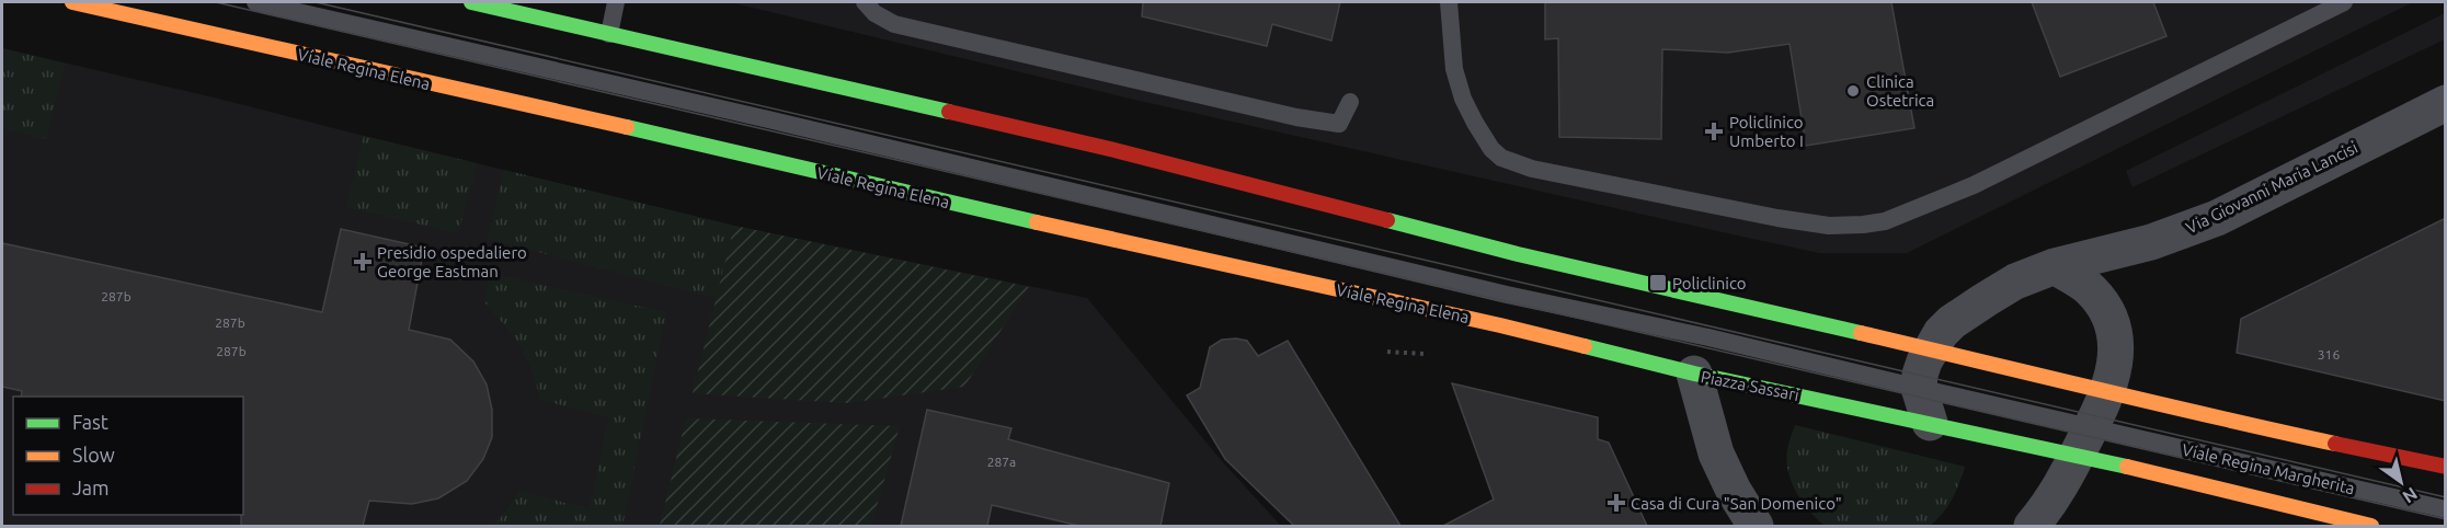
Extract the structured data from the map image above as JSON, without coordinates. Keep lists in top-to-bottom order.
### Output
{
  "streets": {
    "main road": ["Viale Regina Elena", "Piazza Sassari", "Viale Regina Margherita"],
    "street": ["Via Giovanni Maria Lancisi"]
  },
  "crossings": [
    ["Viale Regina Elena", "Piazza Sassari"],
    ["Piazza Sassari", "Viale Regina Margherita"]
  ],
  "places": {
    "other": ["Clinica Ostetrica"],
    "health": ["Policlinico Umberto I", "Presidio ospedaliero George Eastman", "Casa di Cura \"San Domenico\""],
    "transit": ["Policlinico"]
  },
  "house_numbers": [
    "287b",
    "287b",
    "287b",
    "316",
    "287a"
  ],
  "legend": ["Fast", "Slow", "Jam"],
  "north": "bottom right"
}
